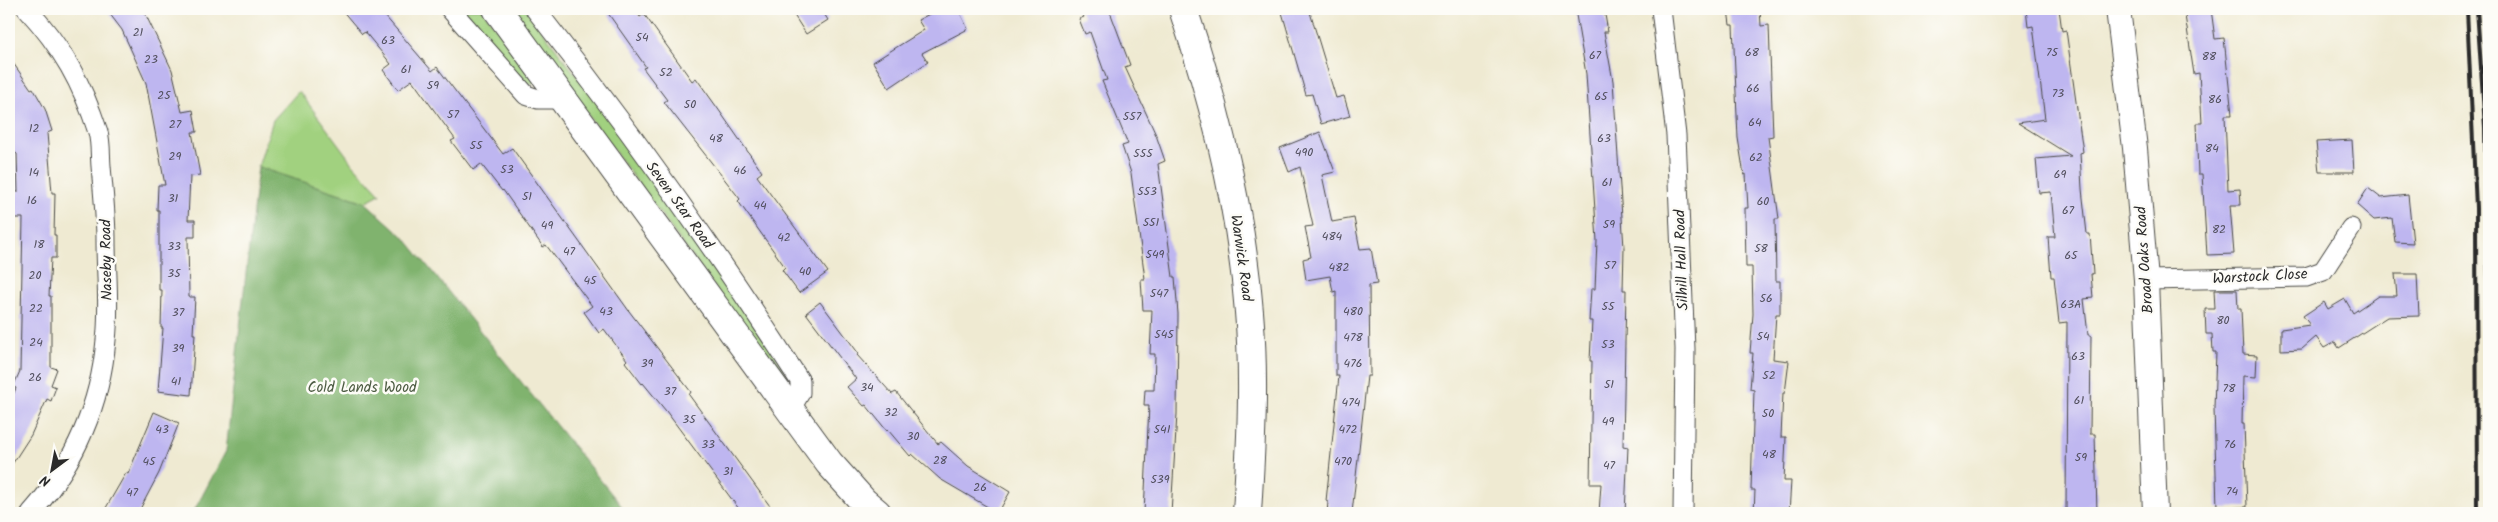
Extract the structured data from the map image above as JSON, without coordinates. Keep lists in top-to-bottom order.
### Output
{
  "streets": {
    "main road": ["Warwick Road"],
    "street": [
      "Seven Star Road",
      "Naseby Road",
      "Silhill Hall Road",
      "Broad Oaks Road",
      "Warstock Close"
    ]
  },
  "crossings": [
    ["Broad Oaks Road", "Warstock Close"]
  ],
  "parks": ["Cold Lands Wood"],
  "house_numbers": [
    "21",
    "54",
    "63",
    "68",
    "75",
    "67",
    "88",
    "23",
    "61",
    "52",
    "59",
    "66",
    "73",
    "25",
    "65",
    "86",
    "50",
    "57",
    "557",
    "64",
    "27",
    "12",
    "48",
    "63",
    "55",
    "84",
    "490",
    "555",
    "29",
    "62",
    "53",
    "46",
    "14",
    "69",
    "61",
    "553",
    "51",
    "31",
    "16",
    "60",
    "44",
    "67",
    "551",
    "59",
    "49",
    "82",
    "484",
    "42",
    "18",
    "33",
    "58",
    "47",
    "549",
    "65",
    "57",
    "482",
    "40",
    "35",
    "20",
    "45",
    "547",
    "56",
    "63A",
    "55",
    "22",
    "43",
    "480",
    "37",
    "80",
    "545",
    "54",
    "478",
    "24",
    "53",
    "39",
    "63",
    "39",
    "476",
    "52",
    "26",
    "41",
    "51",
    "34",
    "78",
    "37",
    "61",
    "474",
    "32",
    "50",
    "35",
    "49",
    "43",
    "541",
    "472",
    "30",
    "33",
    "76",
    "48",
    "59",
    "28",
    "45",
    "470",
    "47",
    "31",
    "539",
    "26",
    "74",
    "47"
  ],
  "north": "bottom left"
}
